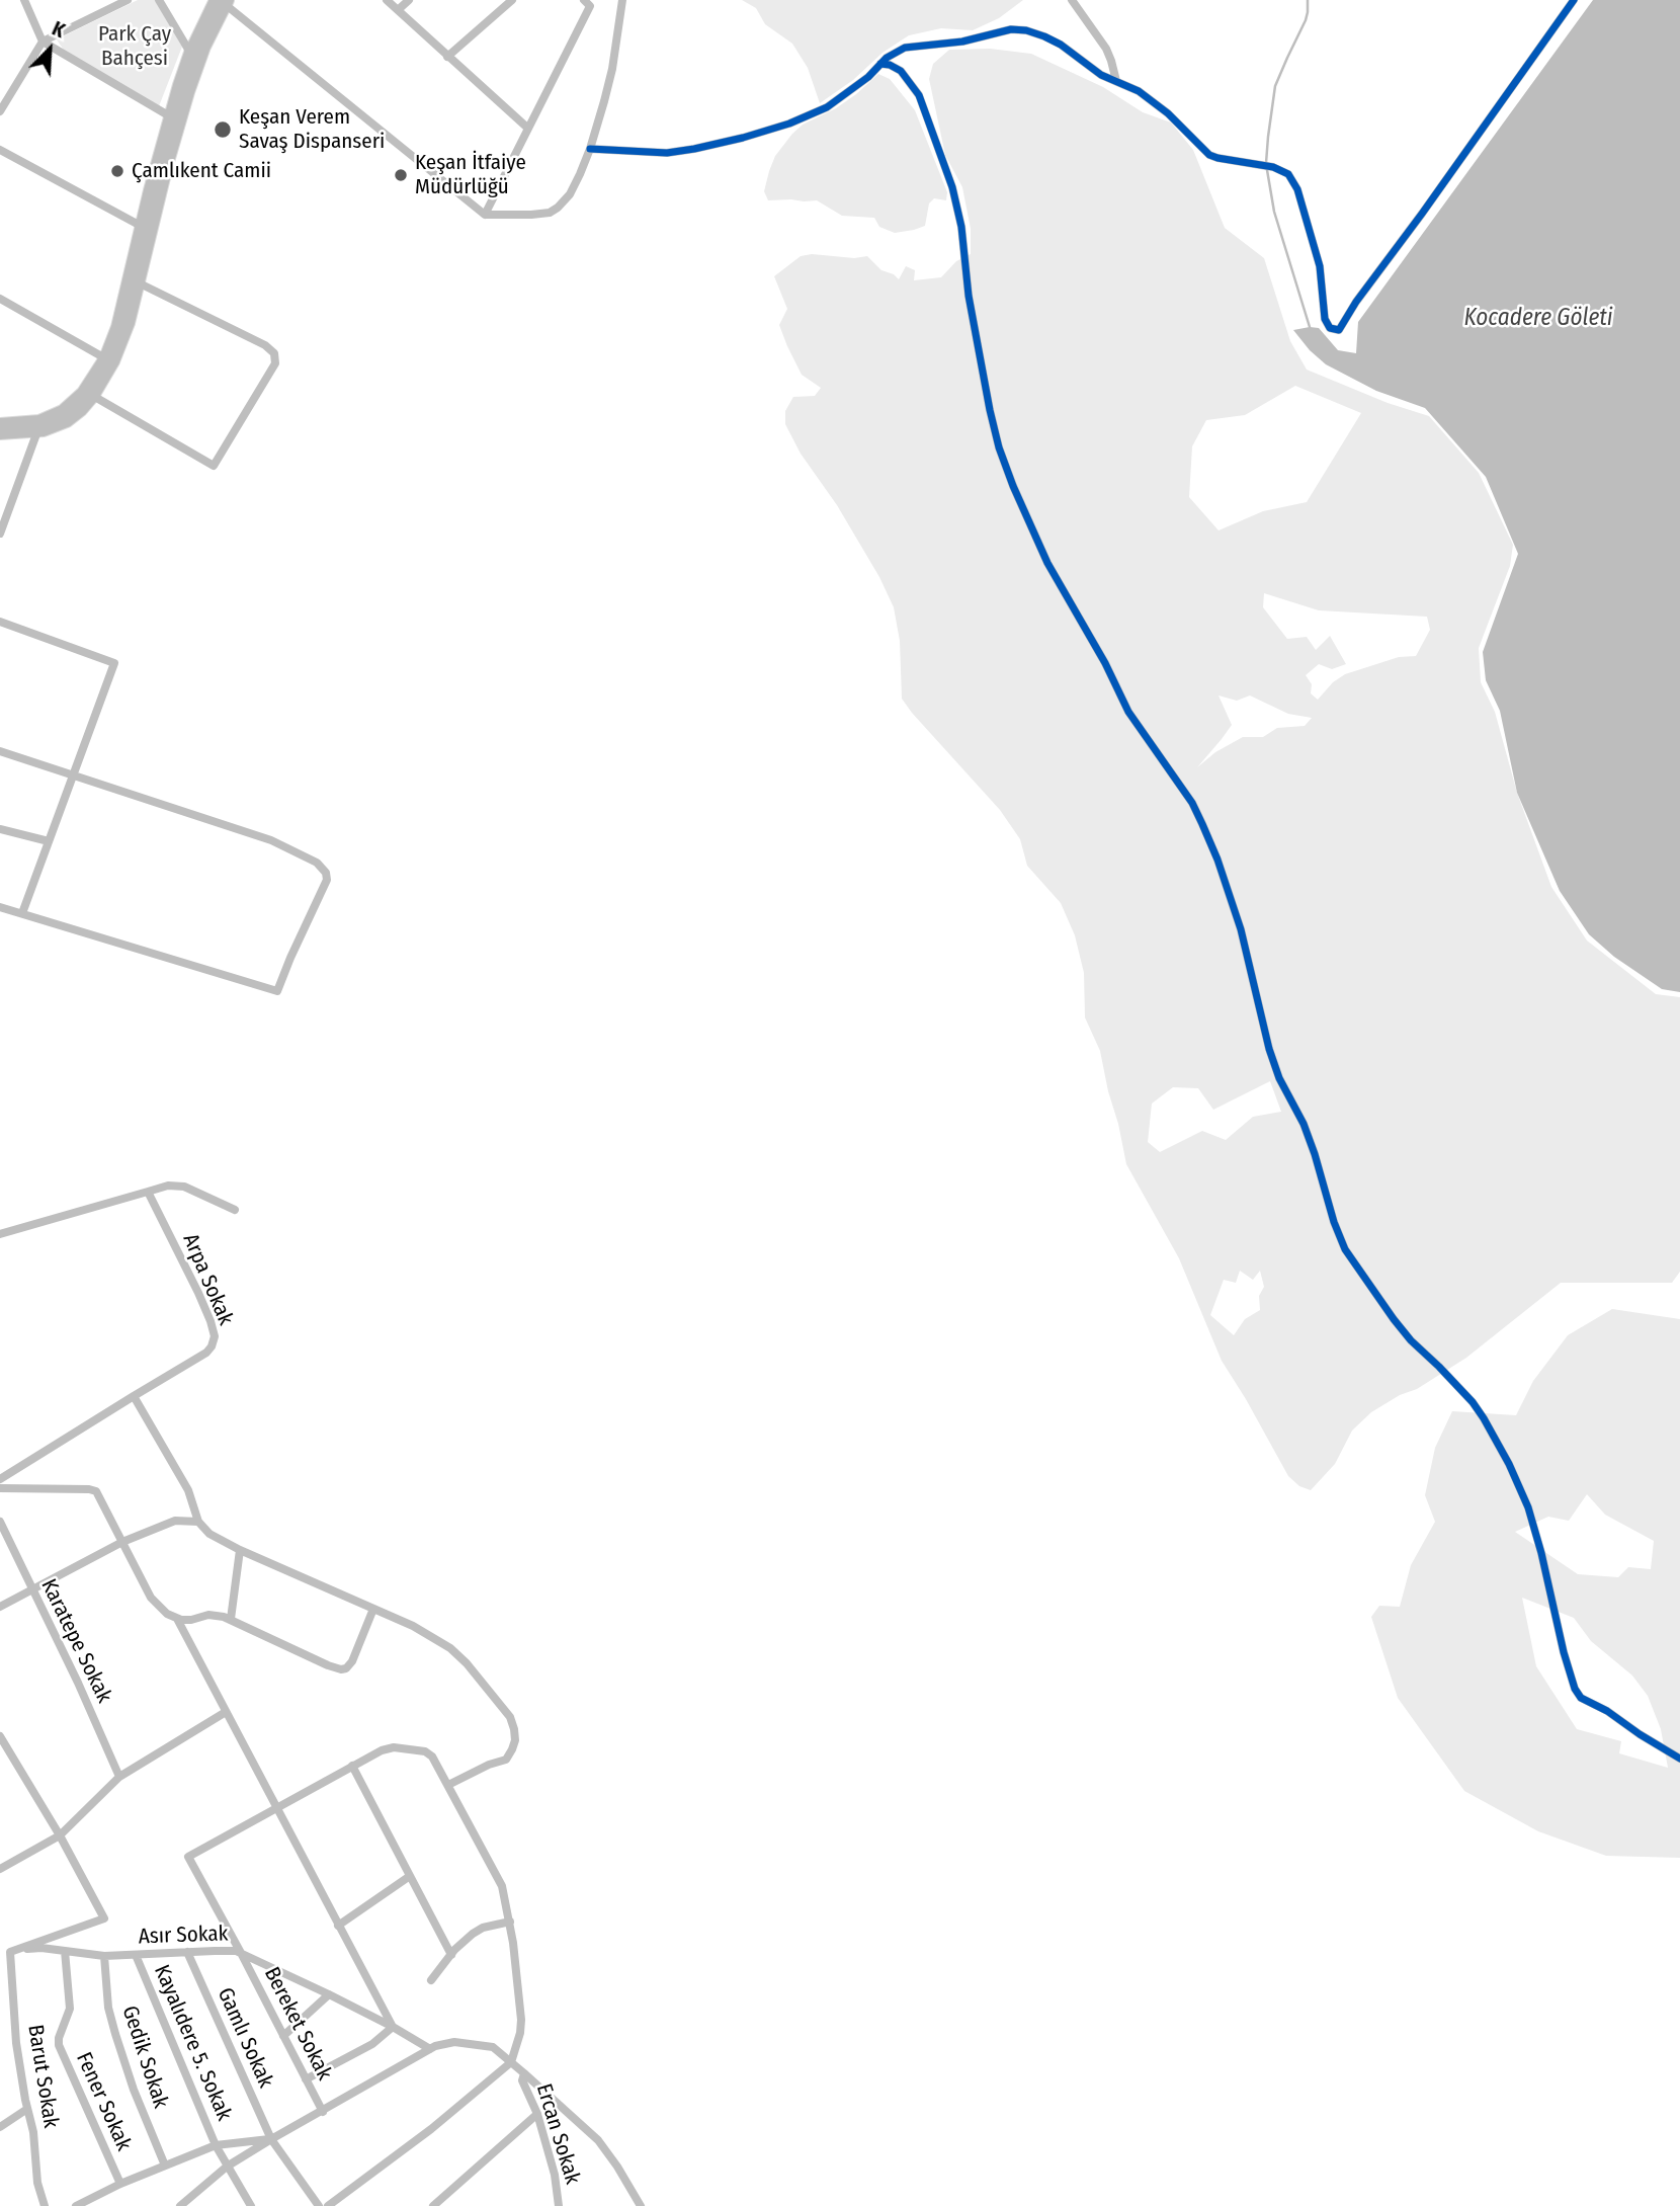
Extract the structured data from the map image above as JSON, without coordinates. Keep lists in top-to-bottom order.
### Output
{
  "streets": {
    "street": [
      "Arpa Sokak",
      "Karatepe Sokak",
      "Asır Sokak",
      "Bereket Sokak",
      "Gamlı Sokak",
      "Kayalıdere 5. Sokak",
      "Gedik Sokak",
      "Barut Sokak",
      "Fener Sokak",
      "Ercan Sokak"
    ]
  },
  "crossings": [
    ["Asır Sokak", "Bereket Sokak"],
    ["Asır Sokak", "Gamlı Sokak"],
    ["Asır Sokak", "Kayalıdere 5. Sokak"],
    ["Asır Sokak", "Gedik Sokak"],
    ["Asır Sokak", "Barut Sokak"],
    ["Asır Sokak", "Fener Sokak"]
  ],
  "water": ["Kocadere Göleti"],
  "parks": ["Park Çay Bahçesi"],
  "places": ["Keşan Verem Savaş Dispanseri", "Çamlıkent Camii", "Keşan İtfaiye Müdürlüğü"],
  "north": "top right"
}
